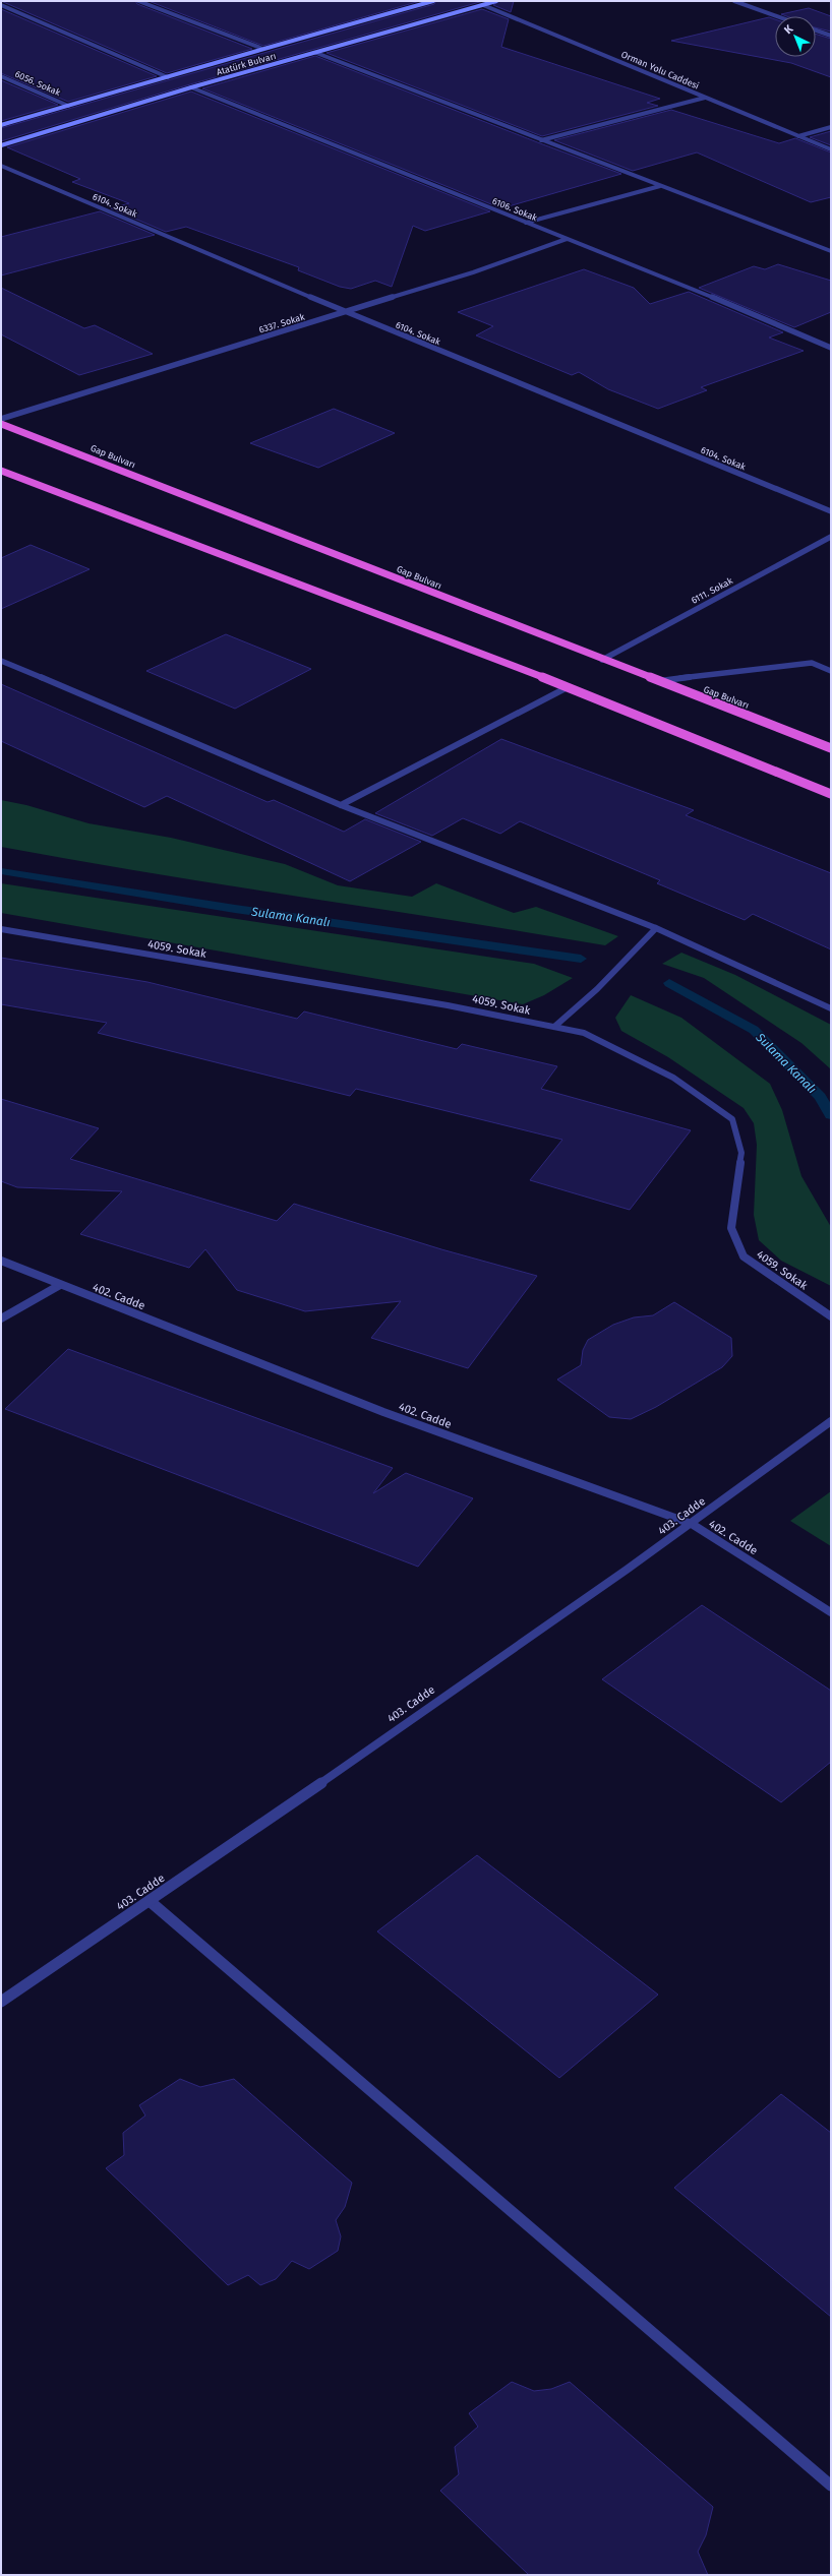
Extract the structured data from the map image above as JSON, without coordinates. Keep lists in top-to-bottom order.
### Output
{
  "streets": {
    "highway": ["Gap Bulvarı"],
    "main road": ["Atatürk Bulvarı"],
    "street": [
      "Orman Yolu Caddesi",
      "6056. Sokak",
      "6104. Sokak",
      "6106. Sokak",
      "6337. Sokak",
      "6111. Sokak",
      "4059. Sokak",
      "402. Cadde",
      "403. Cadde"
    ]
  },
  "crossings": [
    ["Atatürk Bulvarı", "Orman Yolu Caddesi"],
    ["Atatürk Bulvarı", "6056. Sokak"],
    ["Atatürk Bulvarı", "6106. Sokak"],
    ["6104. Sokak", "6337. Sokak"],
    ["6106. Sokak", "6337. Sokak"],
    ["Gap Bulvarı", "6111. Sokak"],
    ["402. Cadde", "403. Cadde"]
  ],
  "water": ["Sulama Kanalı"],
  "north": "top left"
}
